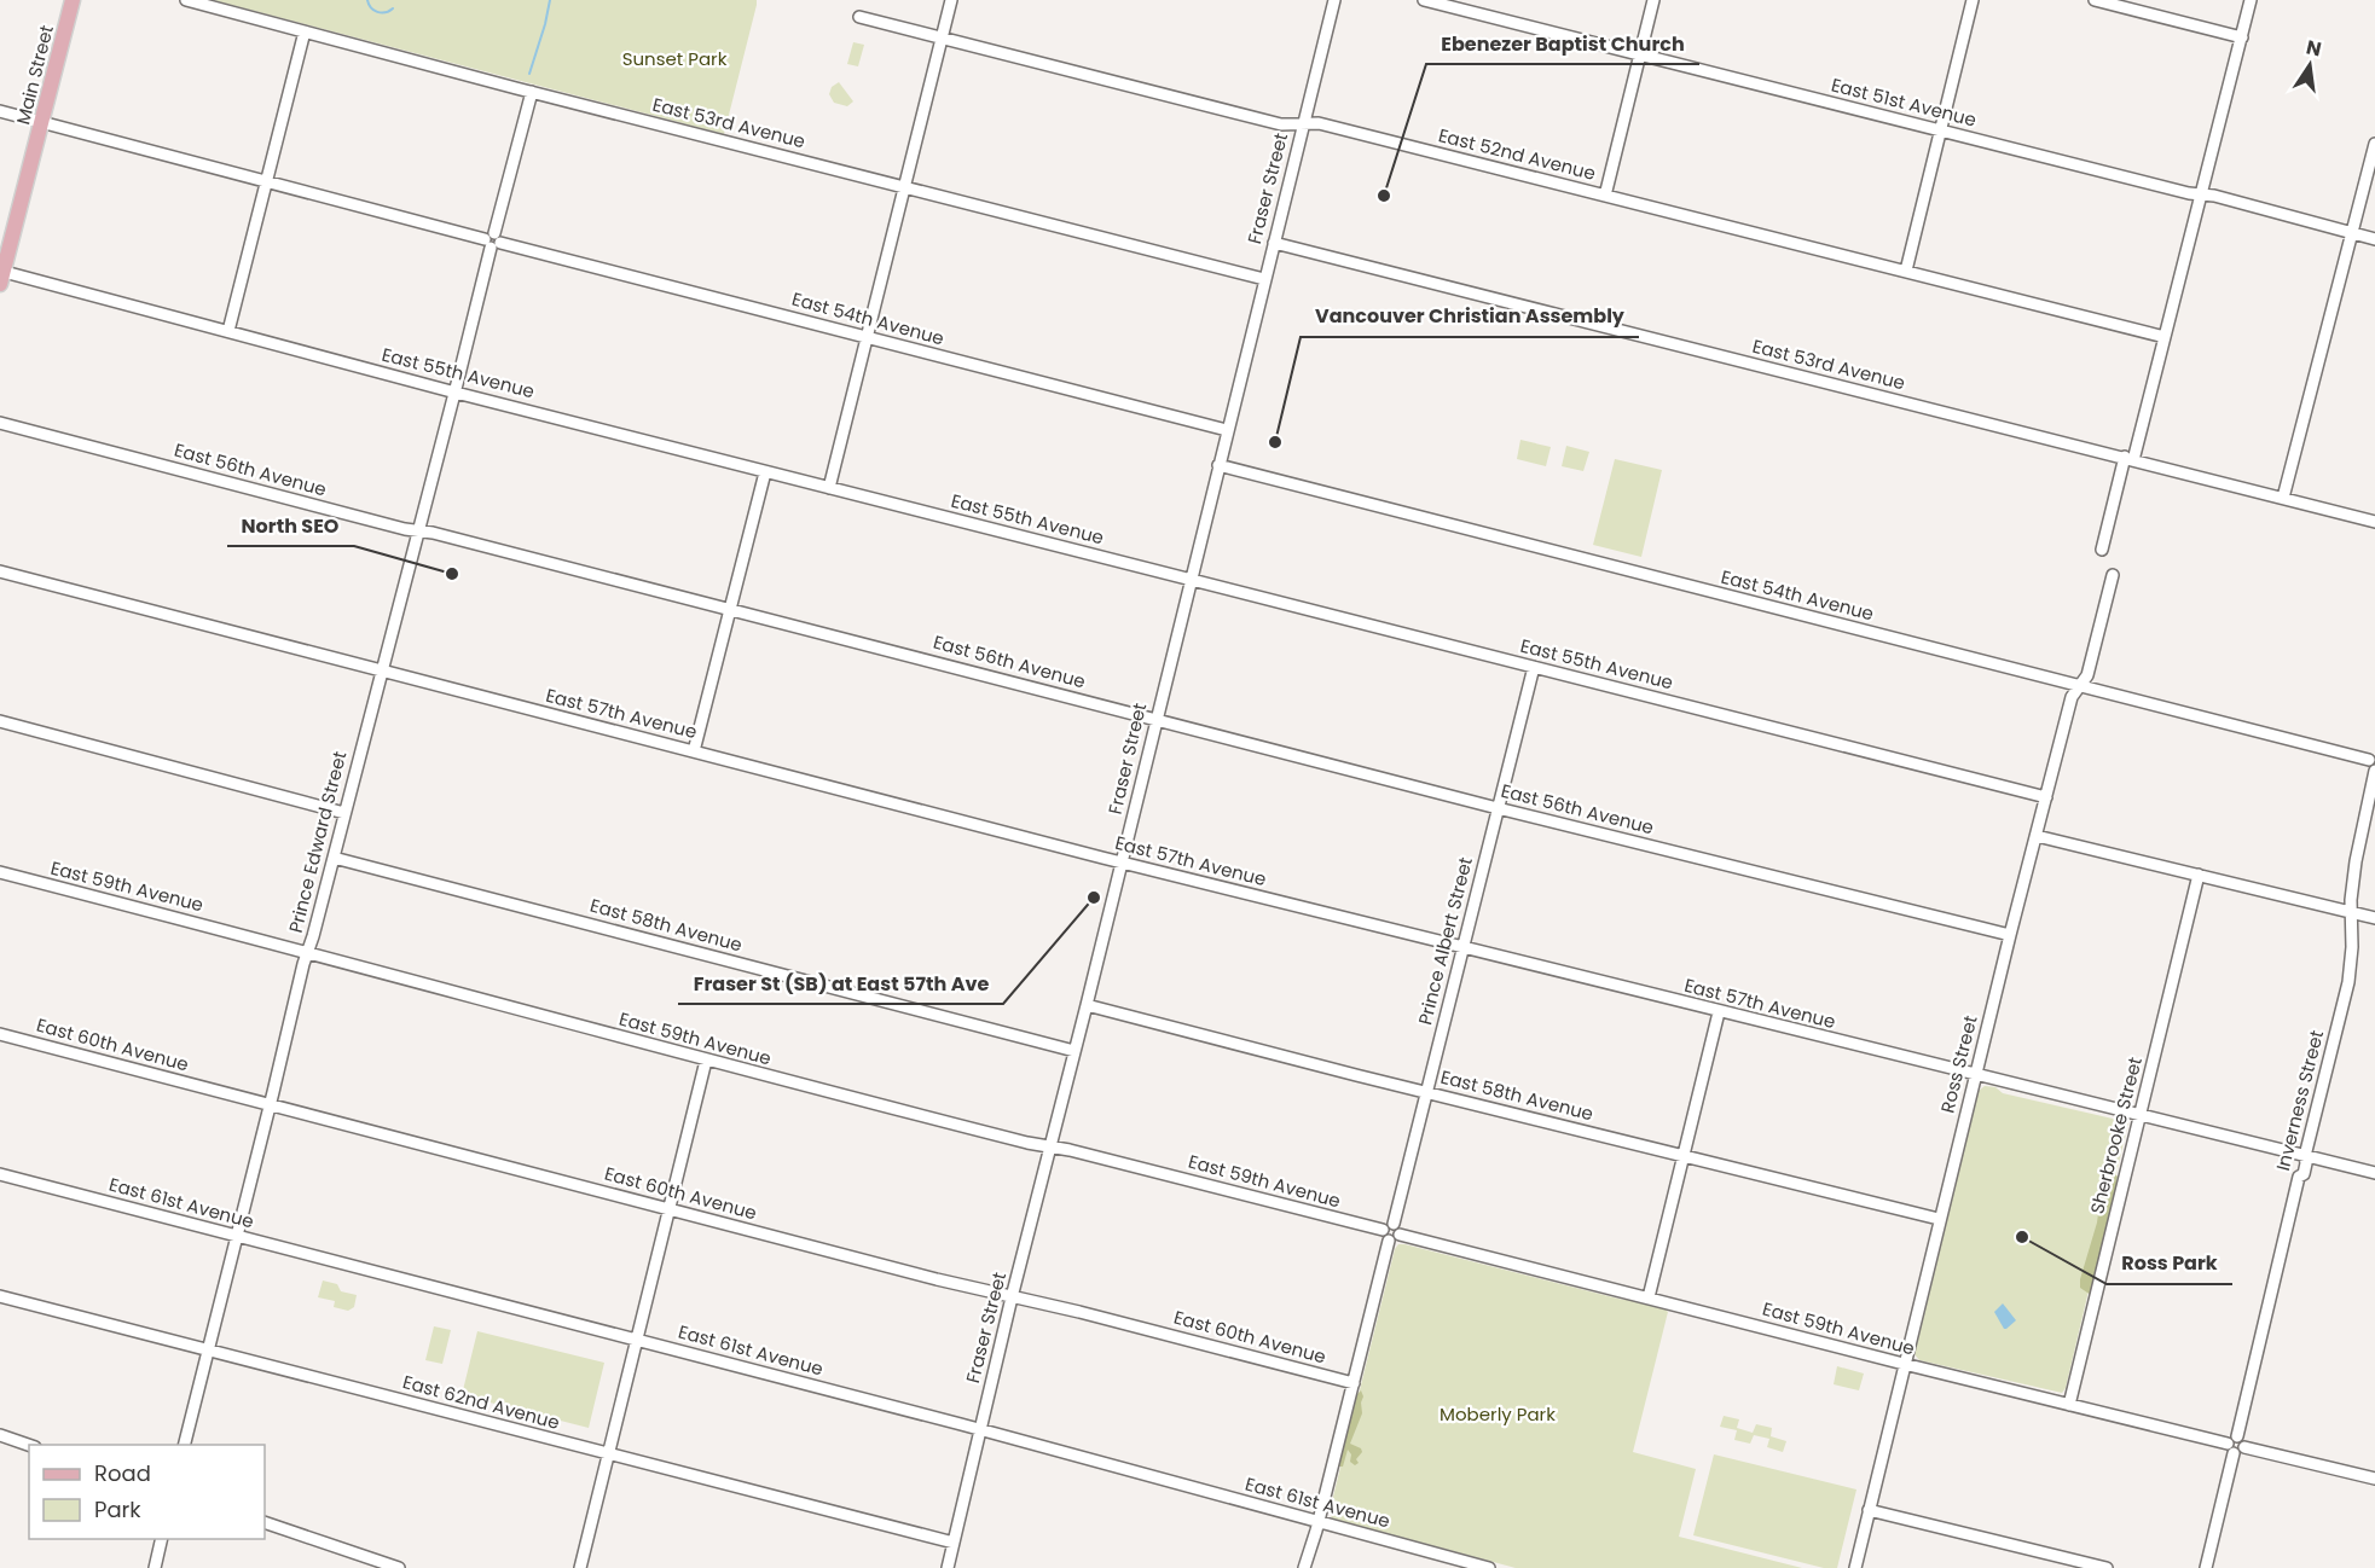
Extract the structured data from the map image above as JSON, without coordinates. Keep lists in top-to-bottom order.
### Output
{
  "streets": {
    "main road": ["Main Street"],
    "street": [
      "East 51st Avenue",
      "East 53rd Avenue",
      "East 52nd Avenue",
      "Fraser Street",
      "East 54th Avenue",
      "East 55th Avenue",
      "East 56th Avenue",
      "East 57th Avenue",
      "Prince Edward Street",
      "East 59th Avenue",
      "East 58th Avenue",
      "Prince Albert Street",
      "East 60th Avenue",
      "Ross Street",
      "Inverness Street",
      "Sherbrooke Street",
      "East 61st Avenue",
      "East 62nd Avenue"
    ]
  },
  "crossings": [
    ["Main Street", "East 54th Avenue"],
    ["Main Street", "East 55th Avenue"],
    ["East 53rd Avenue", "Fraser Street"],
    ["East 53rd Avenue", "Prince Edward Street"],
    ["East 52nd Avenue", "Fraser Street"],
    ["Fraser Street", "East 54th Avenue"],
    ["Fraser Street", "East 55th Avenue"],
    ["Fraser Street", "East 56th Avenue"],
    ["Fraser Street", "East 57th Avenue"],
    ["Fraser Street", "East 59th Avenue"],
    ["Fraser Street", "East 58th Avenue"],
    ["Fraser Street", "East 60th Avenue"],
    ["Fraser Street", "East 61st Avenue"],
    ["Fraser Street", "East 62nd Avenue"],
    ["East 54th Avenue", "Prince Edward Street"],
    ["East 54th Avenue", "Ross Street"],
    ["East 54th Avenue", "Inverness Street"],
    ["East 55th Avenue", "Prince Edward Street"],
    ["East 55th Avenue", "Prince Albert Street"],
    ["East 55th Avenue", "Ross Street"],
    ["East 56th Avenue", "Prince Edward Street"],
    ["East 56th Avenue", "Prince Albert Street"],
    ["East 56th Avenue", "Ross Street"],
    ["East 57th Avenue", "Prince Edward Street"],
    ["East 57th Avenue", "Prince Albert Street"],
    ["East 57th Avenue", "Ross Street"],
    ["East 57th Avenue", "Inverness Street"],
    ["East 57th Avenue", "Sherbrooke Street"],
    ["Prince Edward Street", "East 59th Avenue"],
    ["Prince Edward Street", "East 58th Avenue"],
    ["Prince Edward Street", "East 60th Avenue"],
    ["Prince Edward Street", "East 61st Avenue"],
    ["Prince Edward Street", "East 62nd Avenue"],
    ["East 59th Avenue", "Prince Albert Street"],
    ["East 59th Avenue", "Ross Street"],
    ["East 59th Avenue", "Inverness Street"],
    ["East 59th Avenue", "Sherbrooke Street"],
    ["East 58th Avenue", "Prince Albert Street"],
    ["East 58th Avenue", "Ross Street"]
  ],
  "parks": ["Sunset Park", "Moberly Park"],
  "places": [
    "Ebenezer Baptist Church",
    "Vancouver Christian Assembly",
    "North SEO",
    "Fraser St (SB) at East 57th Ave",
    "Ross Park"
  ],
  "legend": ["Road", "Park"],
  "north": "top"
}
